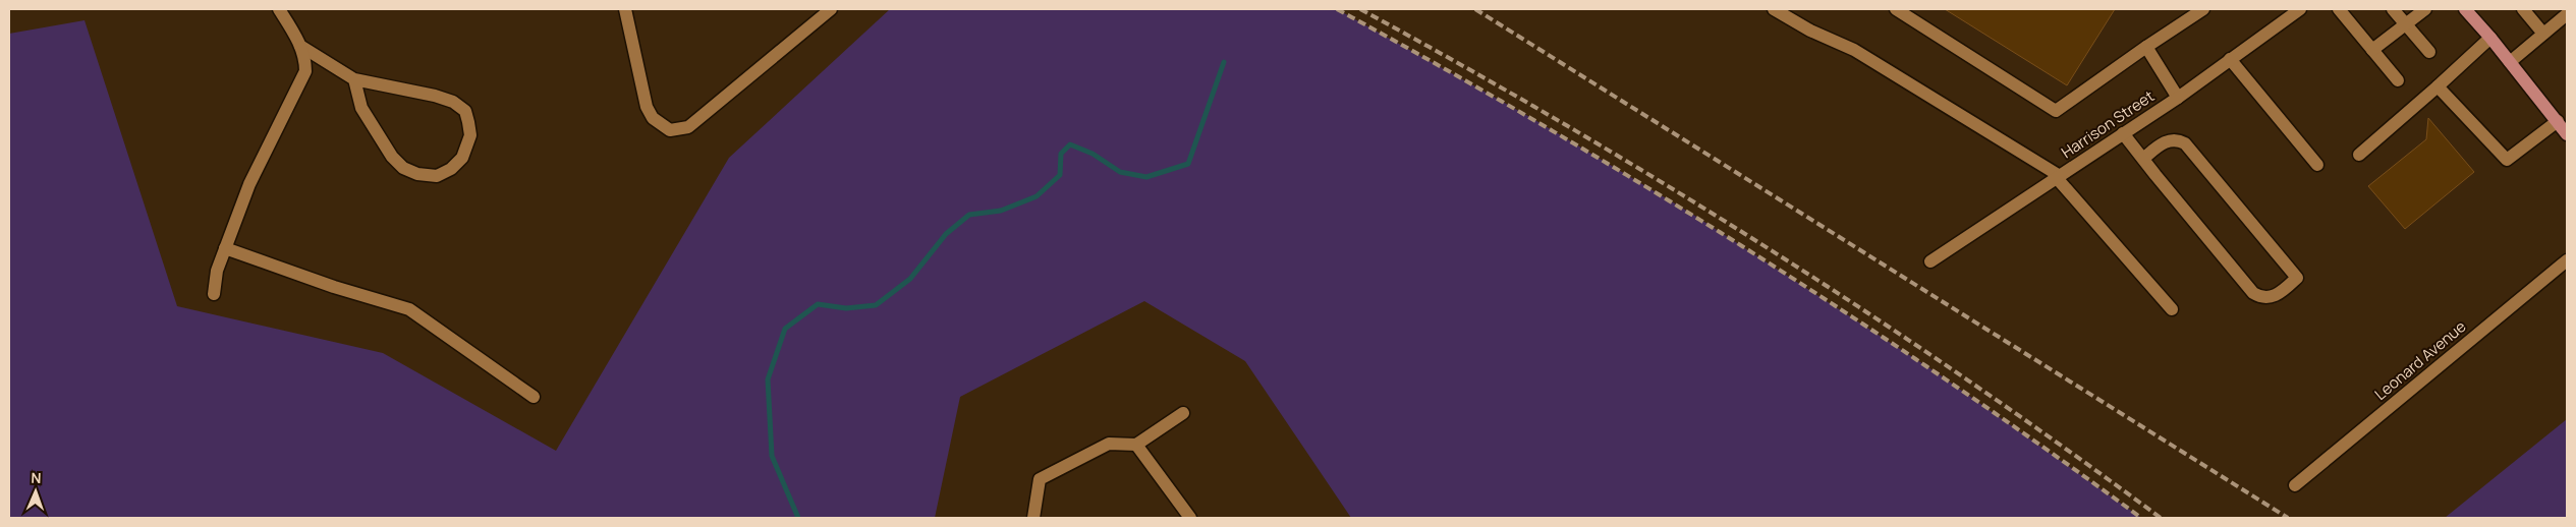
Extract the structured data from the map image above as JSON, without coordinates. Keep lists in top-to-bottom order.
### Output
{
  "streets": {
    "street": ["Harrison Street", "Leonard Avenue"]
  },
  "north": "top"
}
